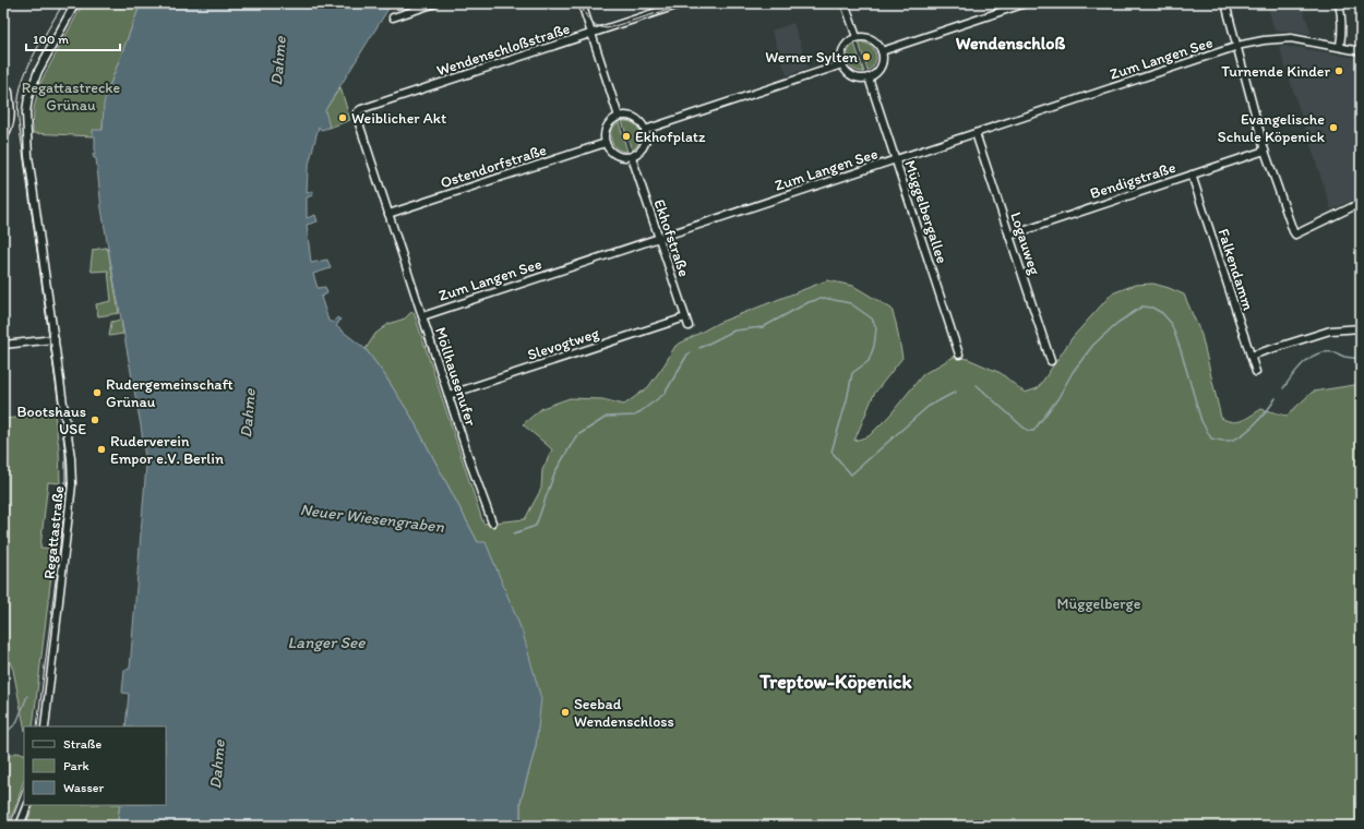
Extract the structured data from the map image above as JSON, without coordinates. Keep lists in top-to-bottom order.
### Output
{
  "streets": {
    "street": [
      "Wendenschloßstraße",
      "Zum Langen See",
      "Ostendorfstraße",
      "Bendigstraße",
      "Müggelbergallee",
      "Ekhofstraße",
      "Logauweg",
      "Falkendamm",
      "Slevogtweg",
      "Möllhausenufer",
      "Regattastraße"
    ]
  },
  "crossings": [
    ["Wendenschloßstraße", "Möllhausenufer"],
    ["Zum Langen See", "Müggelbergallee"],
    ["Zum Langen See", "Ekhofstraße"],
    ["Zum Langen See", "Logauweg"],
    ["Zum Langen See", "Möllhausenufer"],
    ["Ostendorfstraße", "Ekhofstraße"],
    ["Ostendorfstraße", "Möllhausenufer"],
    ["Bendigstraße", "Logauweg"],
    ["Bendigstraße", "Falkendamm"],
    ["Ekhofstraße", "Slevogtweg"],
    ["Slevogtweg", "Möllhausenufer"]
  ],
  "districts": ["Wendenschloß", "Treptow-Köpenick"],
  "water": ["Dahme", "Neuer Wiesengraben", "Langer See"],
  "parks": ["Regattastrecke Grünau", "Müggelberge"],
  "places": [
    "Werner Sylten",
    "Turnende Kinder",
    "Weiblicher Akt",
    "Evangelische Schule Köpenick",
    "Ekhofplatz",
    "Rudergemeinschaft Grünau",
    "Bootshaus USE",
    "Ruderverein Empor e.V. Berlin",
    "Seebad Wendenschloss"
  ],
  "legend": ["Straße", "Park", "Wasser"],
  "scale_bar": "100 m"
}
